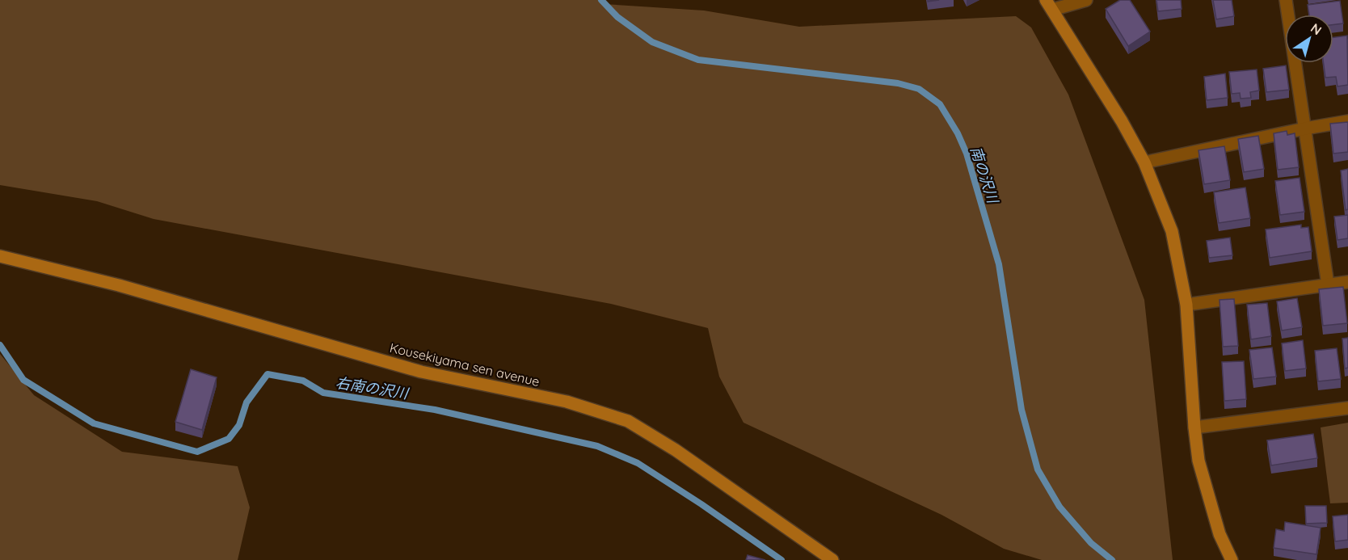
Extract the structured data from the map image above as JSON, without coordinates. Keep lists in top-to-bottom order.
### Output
{
  "streets": {
    "street": ["Kousekiyama sen avenue"]
  },
  "water": ["南の沢川", "右南の沢川"],
  "north": "top right"
}
